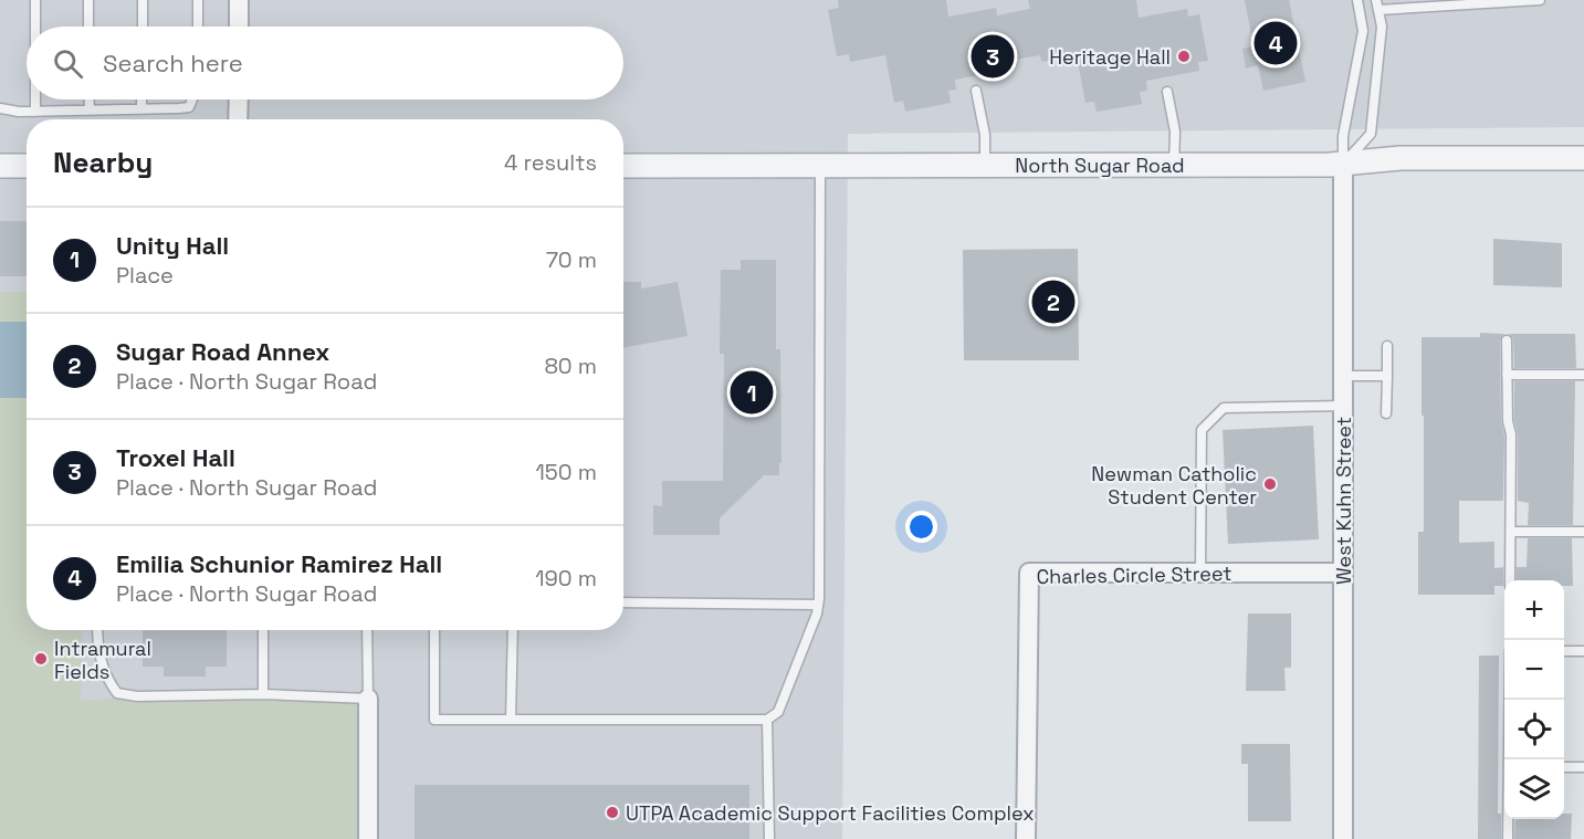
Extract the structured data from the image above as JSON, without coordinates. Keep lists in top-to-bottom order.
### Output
{
  "streets": {
    "street": ["North Sugar Road", "West Kuhn Street", "Charles Circle Street"]
  },
  "crossings": [
    ["North Sugar Road", "West Kuhn Street"],
    ["West Kuhn Street", "Charles Circle Street"]
  ],
  "places": [
    "Heritage Hall",
    "Newman Catholic Student Center",
    "Intramural Fields",
    "UTPA Academic Support Facilities Complex"
  ],
  "page": {
    "pins": [
      "4",
      "3",
      "2",
      "1"
    ],
    "search": "Search here",
    "heading": ["Nearby", "4 results"],
    "list": [
      {
        "mark": "1",
        "name": "Unity Hall",
        "note": "Place",
        "value": "70 m"
      },
      {
        "mark": "2",
        "name": "Sugar Road Annex",
        "note": "Place · North Sugar Road",
        "value": "80 m"
      },
      {
        "mark": "3",
        "name": "Troxel Hall",
        "note": "Place · North Sugar Road",
        "value": "150 m"
      },
      {
        "mark": "4",
        "name": "Emilia Schunior Ramirez Hall",
        "note": "Place · North Sugar Road",
        "value": "190 m"
      }
    ],
    "map_buttons": ["+", "−"]
  }
}
